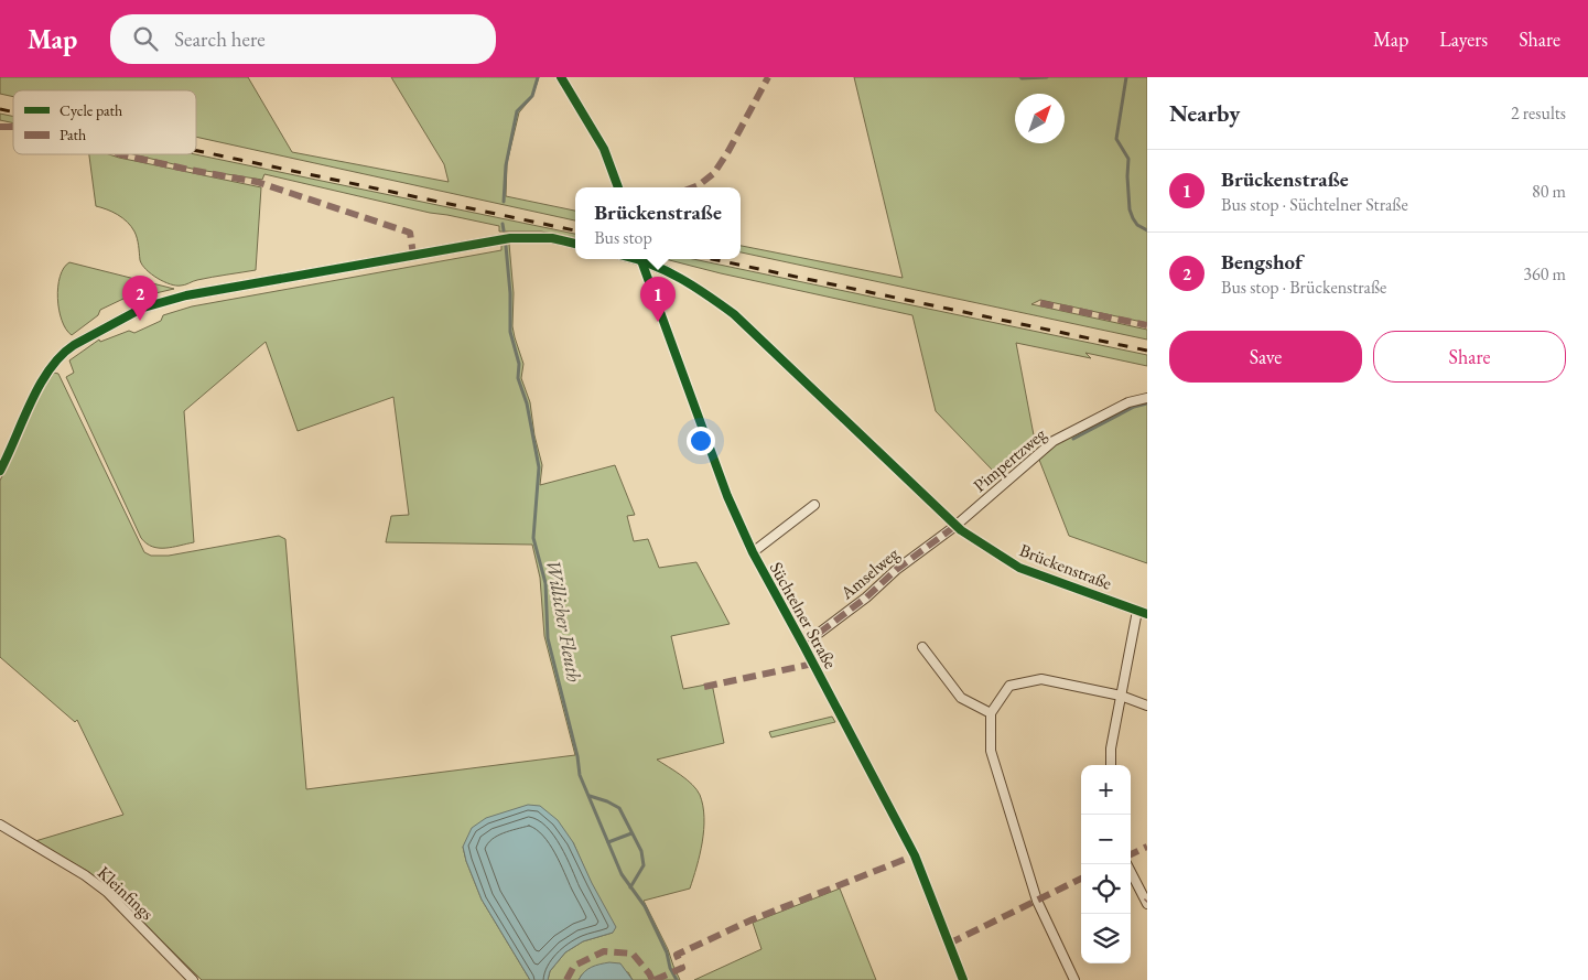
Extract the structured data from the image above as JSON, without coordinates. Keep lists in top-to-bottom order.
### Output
{
  "streets": {
    "street": [
      "Pimpertzweg",
      "Brückenstraße",
      "Amselweg",
      "Süchtelner Straße",
      "Kleinfings"
    ]
  },
  "crossings": [
    ["Pimpertzweg", "Brückenstraße"],
    ["Pimpertzweg", "Amselweg"],
    ["Brückenstraße", "Amselweg"],
    ["Amselweg", "Süchtelner Straße"]
  ],
  "water": ["Willicher Fleuth"],
  "legend": ["Cycle path", "Path"],
  "north": "top right",
  "page": {
    "header": "Map",
    "search": "Search here",
    "nav": ["Map", "Layers", "Share"],
    "heading": ["Nearby", "2 results"],
    "list": [
      {
        "mark": "1",
        "name": "Brückenstraße",
        "note": "Bus stop · Süchtelner Straße",
        "value": "80 m"
      },
      {
        "mark": "2",
        "name": "Bengshof",
        "note": "Bus stop · Brückenstraße",
        "value": "360 m"
      }
    ],
    "popup": ["Brückenstraße", "Bus stop"],
    "pins": ["2", "1"],
    "buttons": ["Save", "Share"],
    "map_buttons": ["+", "−"]
  }
}
